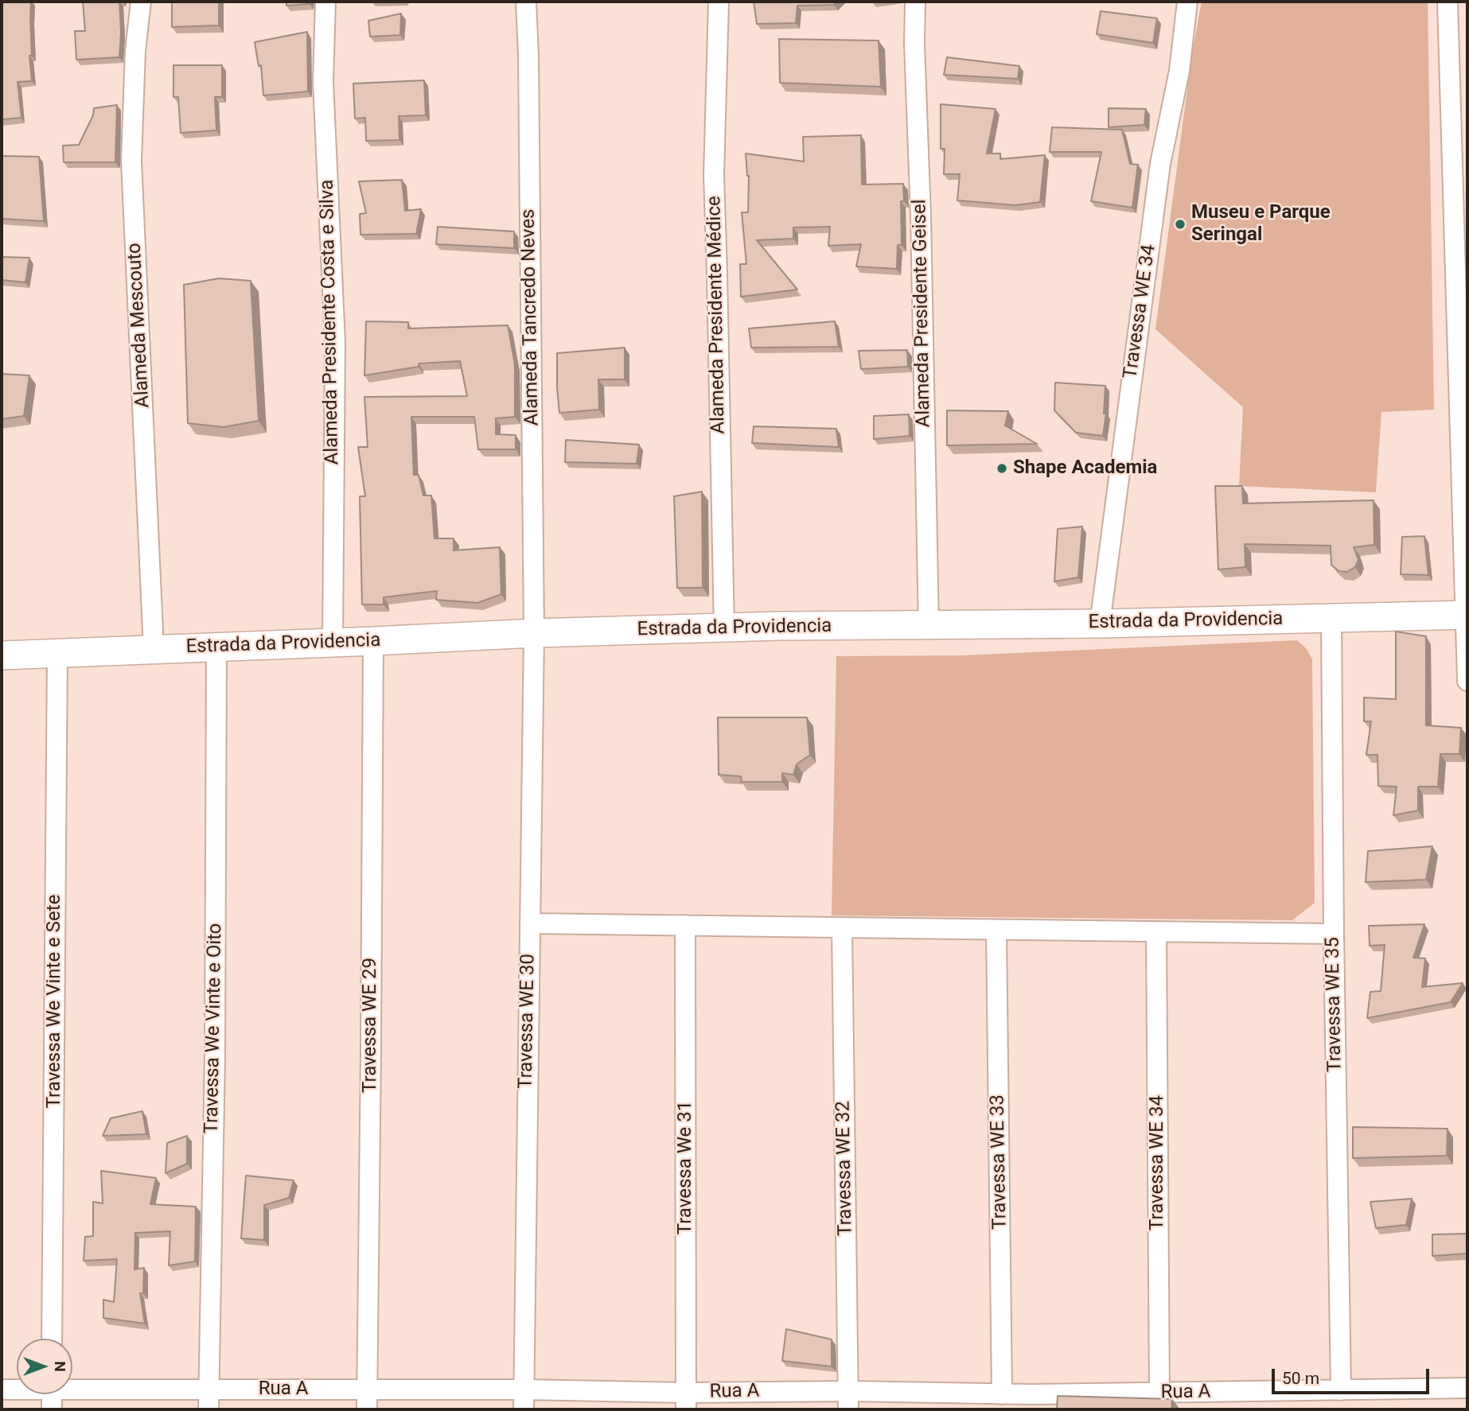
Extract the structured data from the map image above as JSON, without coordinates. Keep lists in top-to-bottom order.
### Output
{
  "streets": {
    "main road": ["Estrada da Providencia"],
    "street": [
      "Travessa WE 34",
      "Alameda Presidente Geisel",
      "Alameda Presidente Médice",
      "Alameda Tancredo Neves",
      "Alameda Presidente Costa e Silva",
      "Alameda Mescouto",
      "Travessa We Vinte e Sete",
      "Travessa WE 35",
      "Travessa WE 30",
      "Travessa WE 29",
      "Travessa We Vinte e Oito",
      "Travessa WE 33",
      "Travessa We 31",
      "Travessa WE 32",
      "Rua A"
    ]
  },
  "crossings": [
    ["Travessa WE 34", "Estrada da Providencia"],
    ["Travessa WE 34", "Rua A"],
    ["Alameda Presidente Geisel", "Estrada da Providencia"],
    ["Alameda Presidente Médice", "Estrada da Providencia"],
    ["Alameda Tancredo Neves", "Estrada da Providencia"],
    ["Alameda Tancredo Neves", "Travessa WE 30"],
    ["Alameda Presidente Costa e Silva", "Estrada da Providencia"],
    ["Alameda Mescouto", "Estrada da Providencia"],
    ["Estrada da Providencia", "Travessa We Vinte e Sete"],
    ["Estrada da Providencia", "Travessa WE 35"],
    ["Estrada da Providencia", "Travessa WE 30"],
    ["Estrada da Providencia", "Travessa WE 29"],
    ["Estrada da Providencia", "Travessa We Vinte e Oito"],
    ["Travessa WE 35", "Rua A"],
    ["Travessa WE 30", "Rua A"],
    ["Travessa WE 29", "Rua A"],
    ["Travessa We Vinte e Oito", "Rua A"],
    ["Travessa WE 33", "Rua A"],
    ["Travessa We 31", "Rua A"],
    ["Travessa WE 32", "Rua A"]
  ],
  "places": ["Museu e Parque Seringal", "Shape Academia"],
  "scale_bar": "50 m",
  "north": "right"
}
